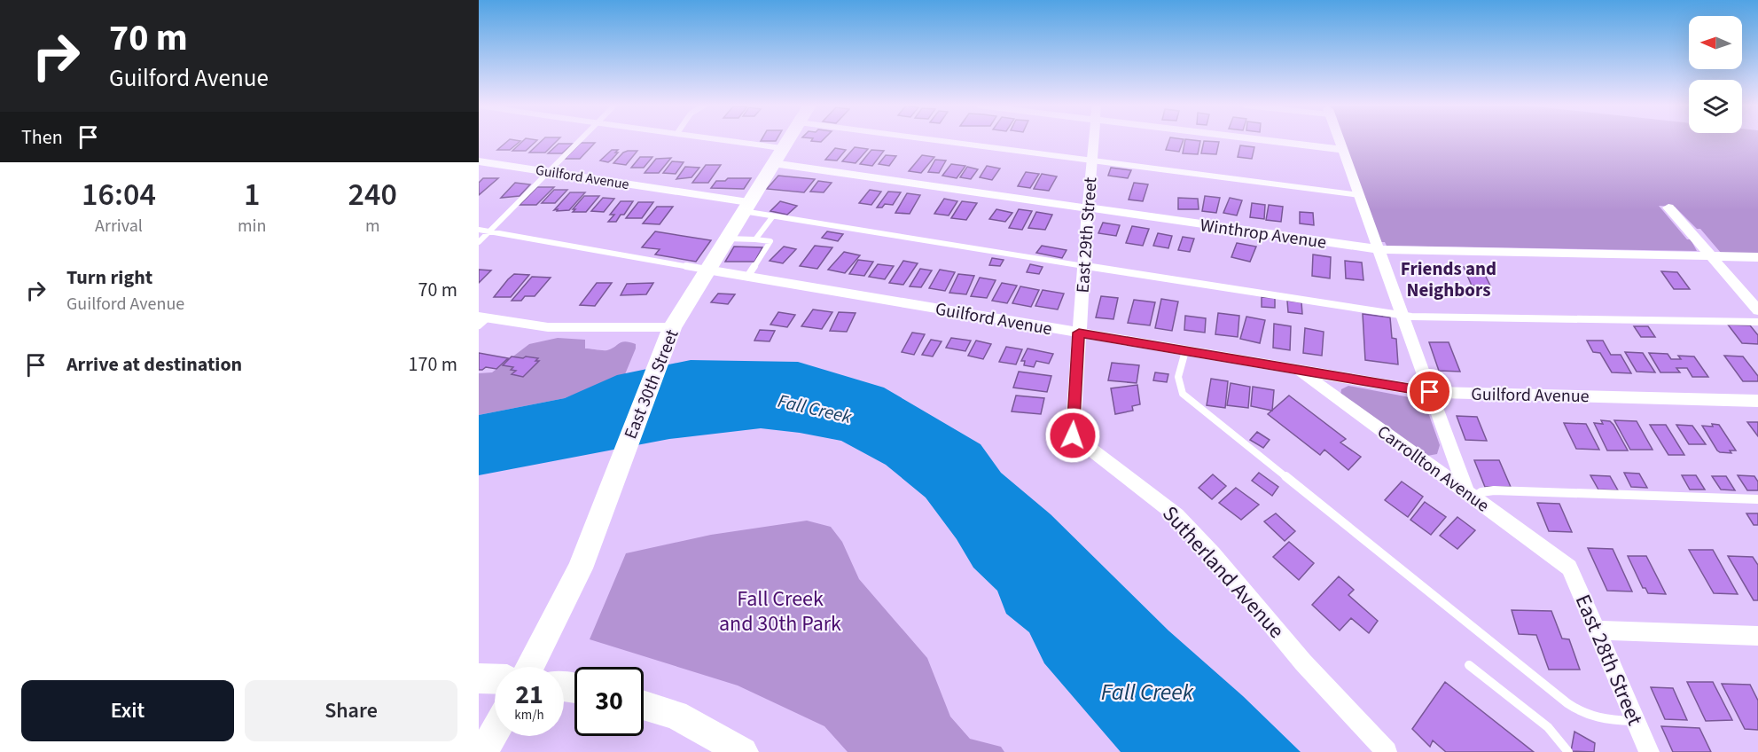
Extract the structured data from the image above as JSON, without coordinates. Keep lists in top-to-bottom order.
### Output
{
  "streets": {
    "main road": ["East 30th Street"],
    "street": [
      "Guilford Avenue",
      "Winthrop Avenue",
      "East 29th Street",
      "Carrollton Avenue",
      "Sutherland Avenue",
      "East 28th Street"
    ]
  },
  "crossings": [
    ["Guilford Avenue", "East 29th Street"],
    ["Guilford Avenue", "East 30th Street"],
    ["Guilford Avenue", "Carrollton Avenue"],
    ["Guilford Avenue", "Sutherland Avenue"],
    ["Winthrop Avenue", "East 29th Street"],
    ["Winthrop Avenue", "East 30th Street"],
    ["East 29th Street", "Sutherland Avenue"],
    ["Carrollton Avenue", "East 28th Street"]
  ],
  "districts": ["Friends and Neighbors"],
  "water": ["Fall Creek"],
  "parks": ["Fall Creek and 30th Park"],
  "north": "left",
  "page": {
    "turn": ["70 m", "Guilford Avenue"],
    "then": "Then",
    "eta": [
      "16:04",
      "Arrival",
      "1",
      "min",
      "240",
      "m"
    ],
    "list": [
      {
        "name": "Turn right",
        "note": "Guilford Avenue",
        "value": "70 m"
      },
      {
        "name": "Arrive at destination",
        "value": "170 m"
      }
    ],
    "speed": "21 km/h",
    "limit": "30",
    "buttons": ["Exit", "Share"]
  }
}
